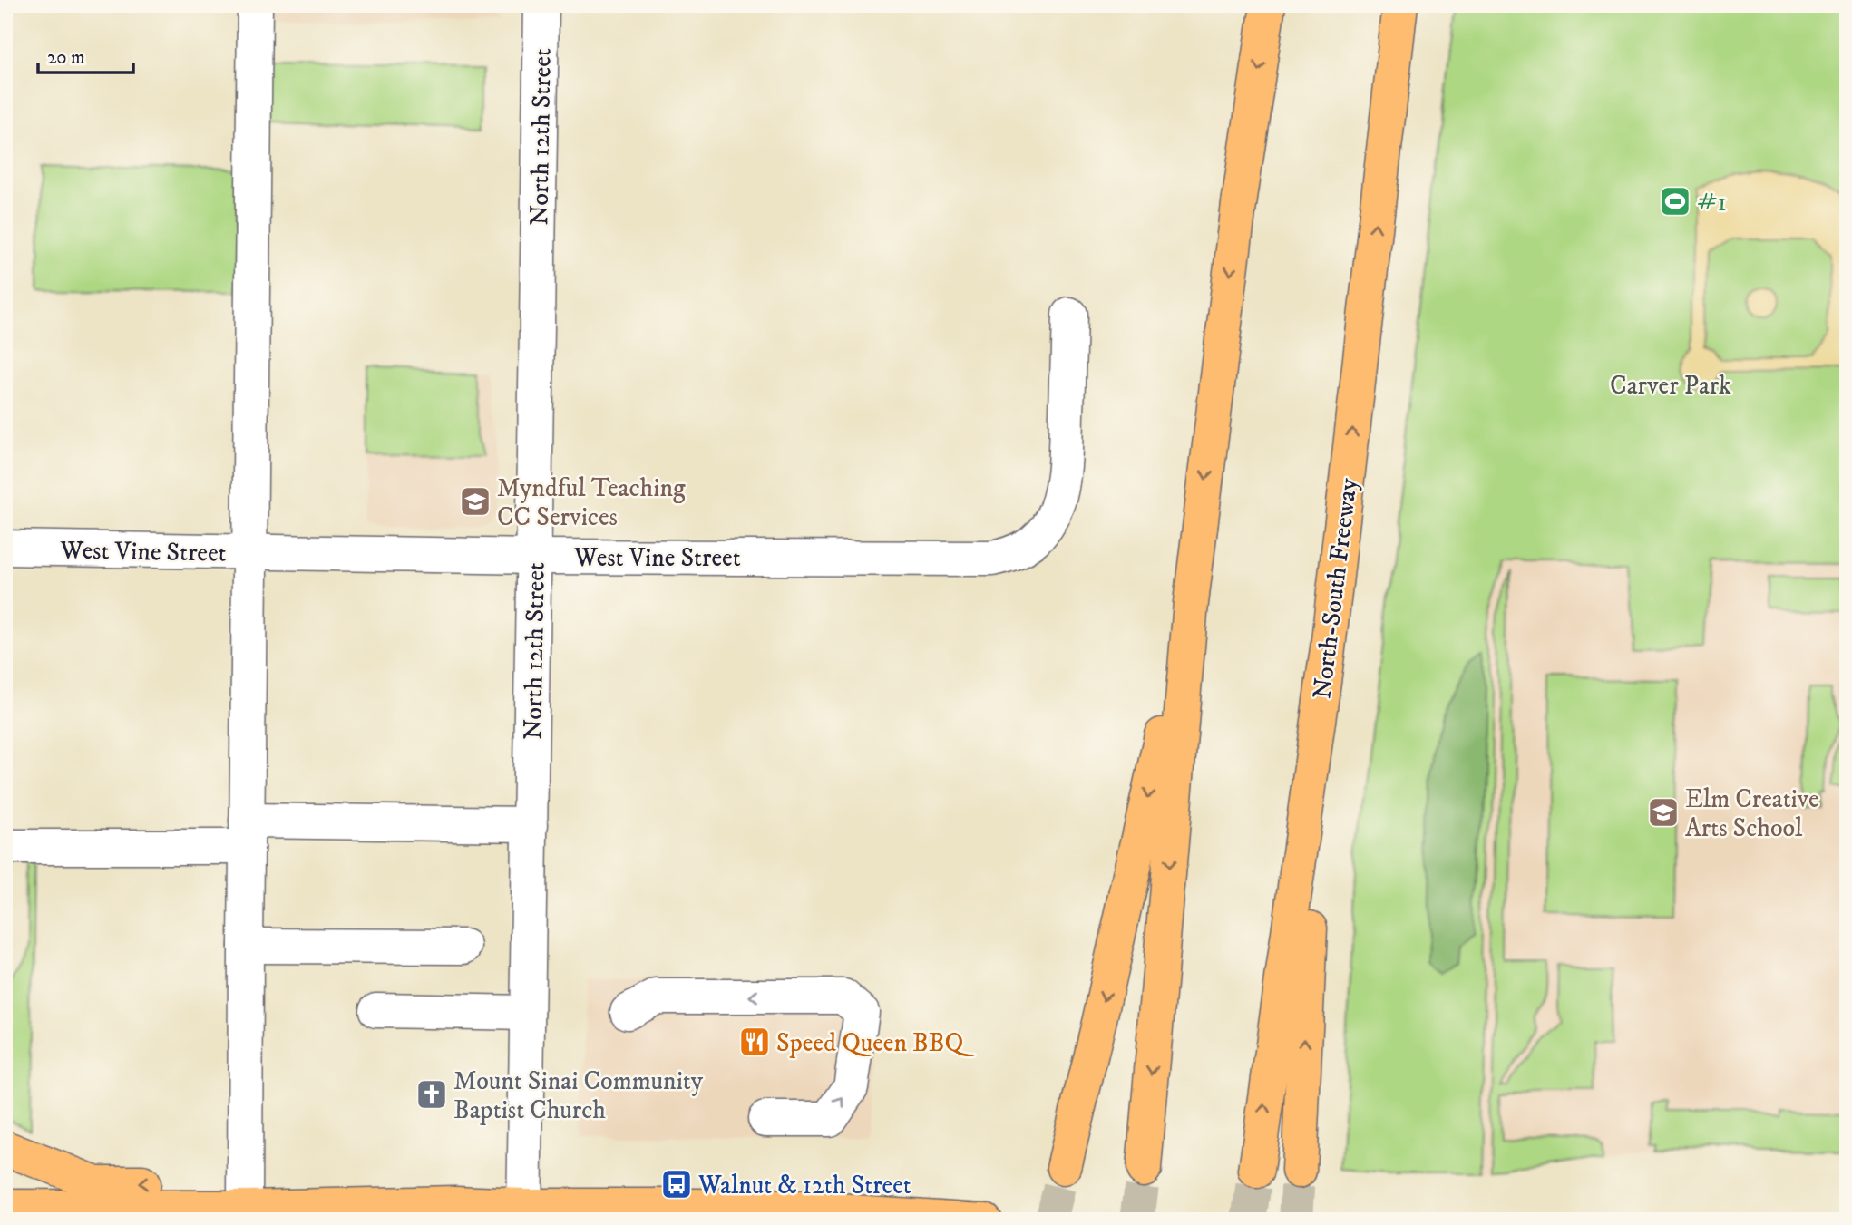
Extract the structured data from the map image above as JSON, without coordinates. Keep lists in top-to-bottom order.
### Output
{
  "streets": {
    "main road": ["North-South Freeway"],
    "street": ["North 12th Street", "West Vine Street"]
  },
  "crossings": [
    ["North 12th Street", "West Vine Street"]
  ],
  "parks": ["Carver Park"],
  "places": {
    "sports": ["#1"],
    "school or university": ["Myndful Teaching CC Services", "Elm Creative Arts School"],
    "restaurant": ["Speed Queen BBQ"],
    "church": ["Mount Sinai Community Baptist Church"],
    "bus stop": ["Walnut & 12th Street"]
  },
  "scale_bar": "20 m"
}
